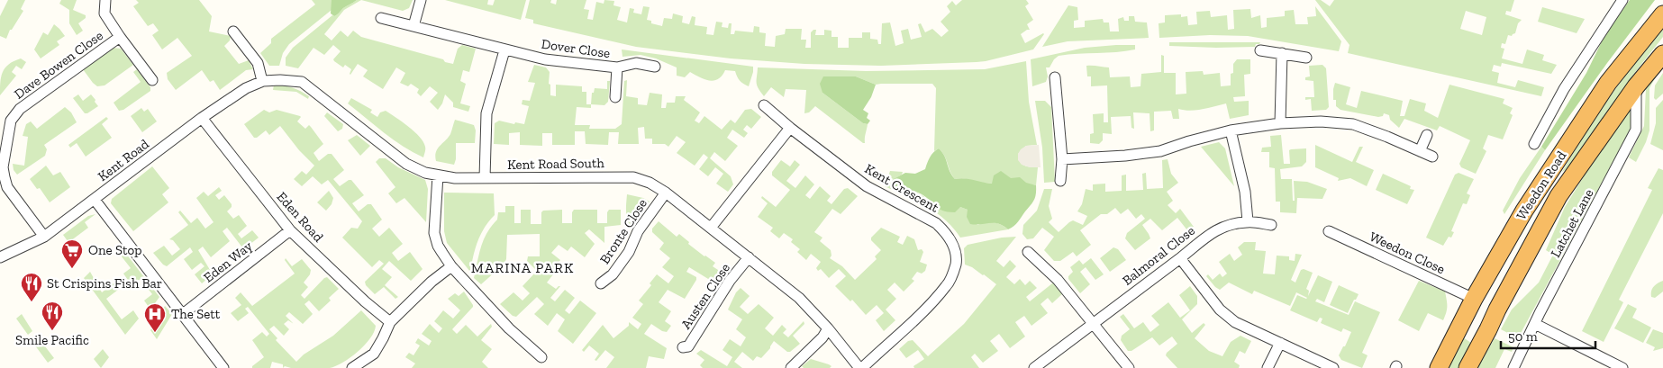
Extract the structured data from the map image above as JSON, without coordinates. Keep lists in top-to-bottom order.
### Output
{
  "streets": {
    "highway": ["Weedon Road"],
    "street": [
      "Dover Close",
      "Dave Bowen Close",
      "Kent Road",
      "Kent Road South",
      "Kent Crescent",
      "Eden Road",
      "Latchet Lane",
      "Bronte Close",
      "Weedon Close",
      "Balmoral Close",
      "Eden Way",
      "Austen Close"
    ]
  },
  "crossings": [
    ["Dave Bowen Close", "Kent Road"],
    ["Kent Road", "Kent Road South"],
    ["Kent Road", "Eden Road"],
    ["Kent Road South", "Kent Crescent"],
    ["Kent Road South", "Bronte Close"],
    ["Kent Road South", "Austen Close"],
    ["Weedon Road", "Latchet Lane"],
    ["Weedon Road", "Weedon Close"],
    ["Eden Road", "Eden Way"]
  ],
  "districts": ["MARINA PARK"],
  "places": {
    "supermarket": ["One Stop"],
    "restaurant": ["St Crispins Fish Bar", "Smile Pacific"],
    "hospital": ["The Sett"]
  },
  "scale_bar": "50 m"
}
